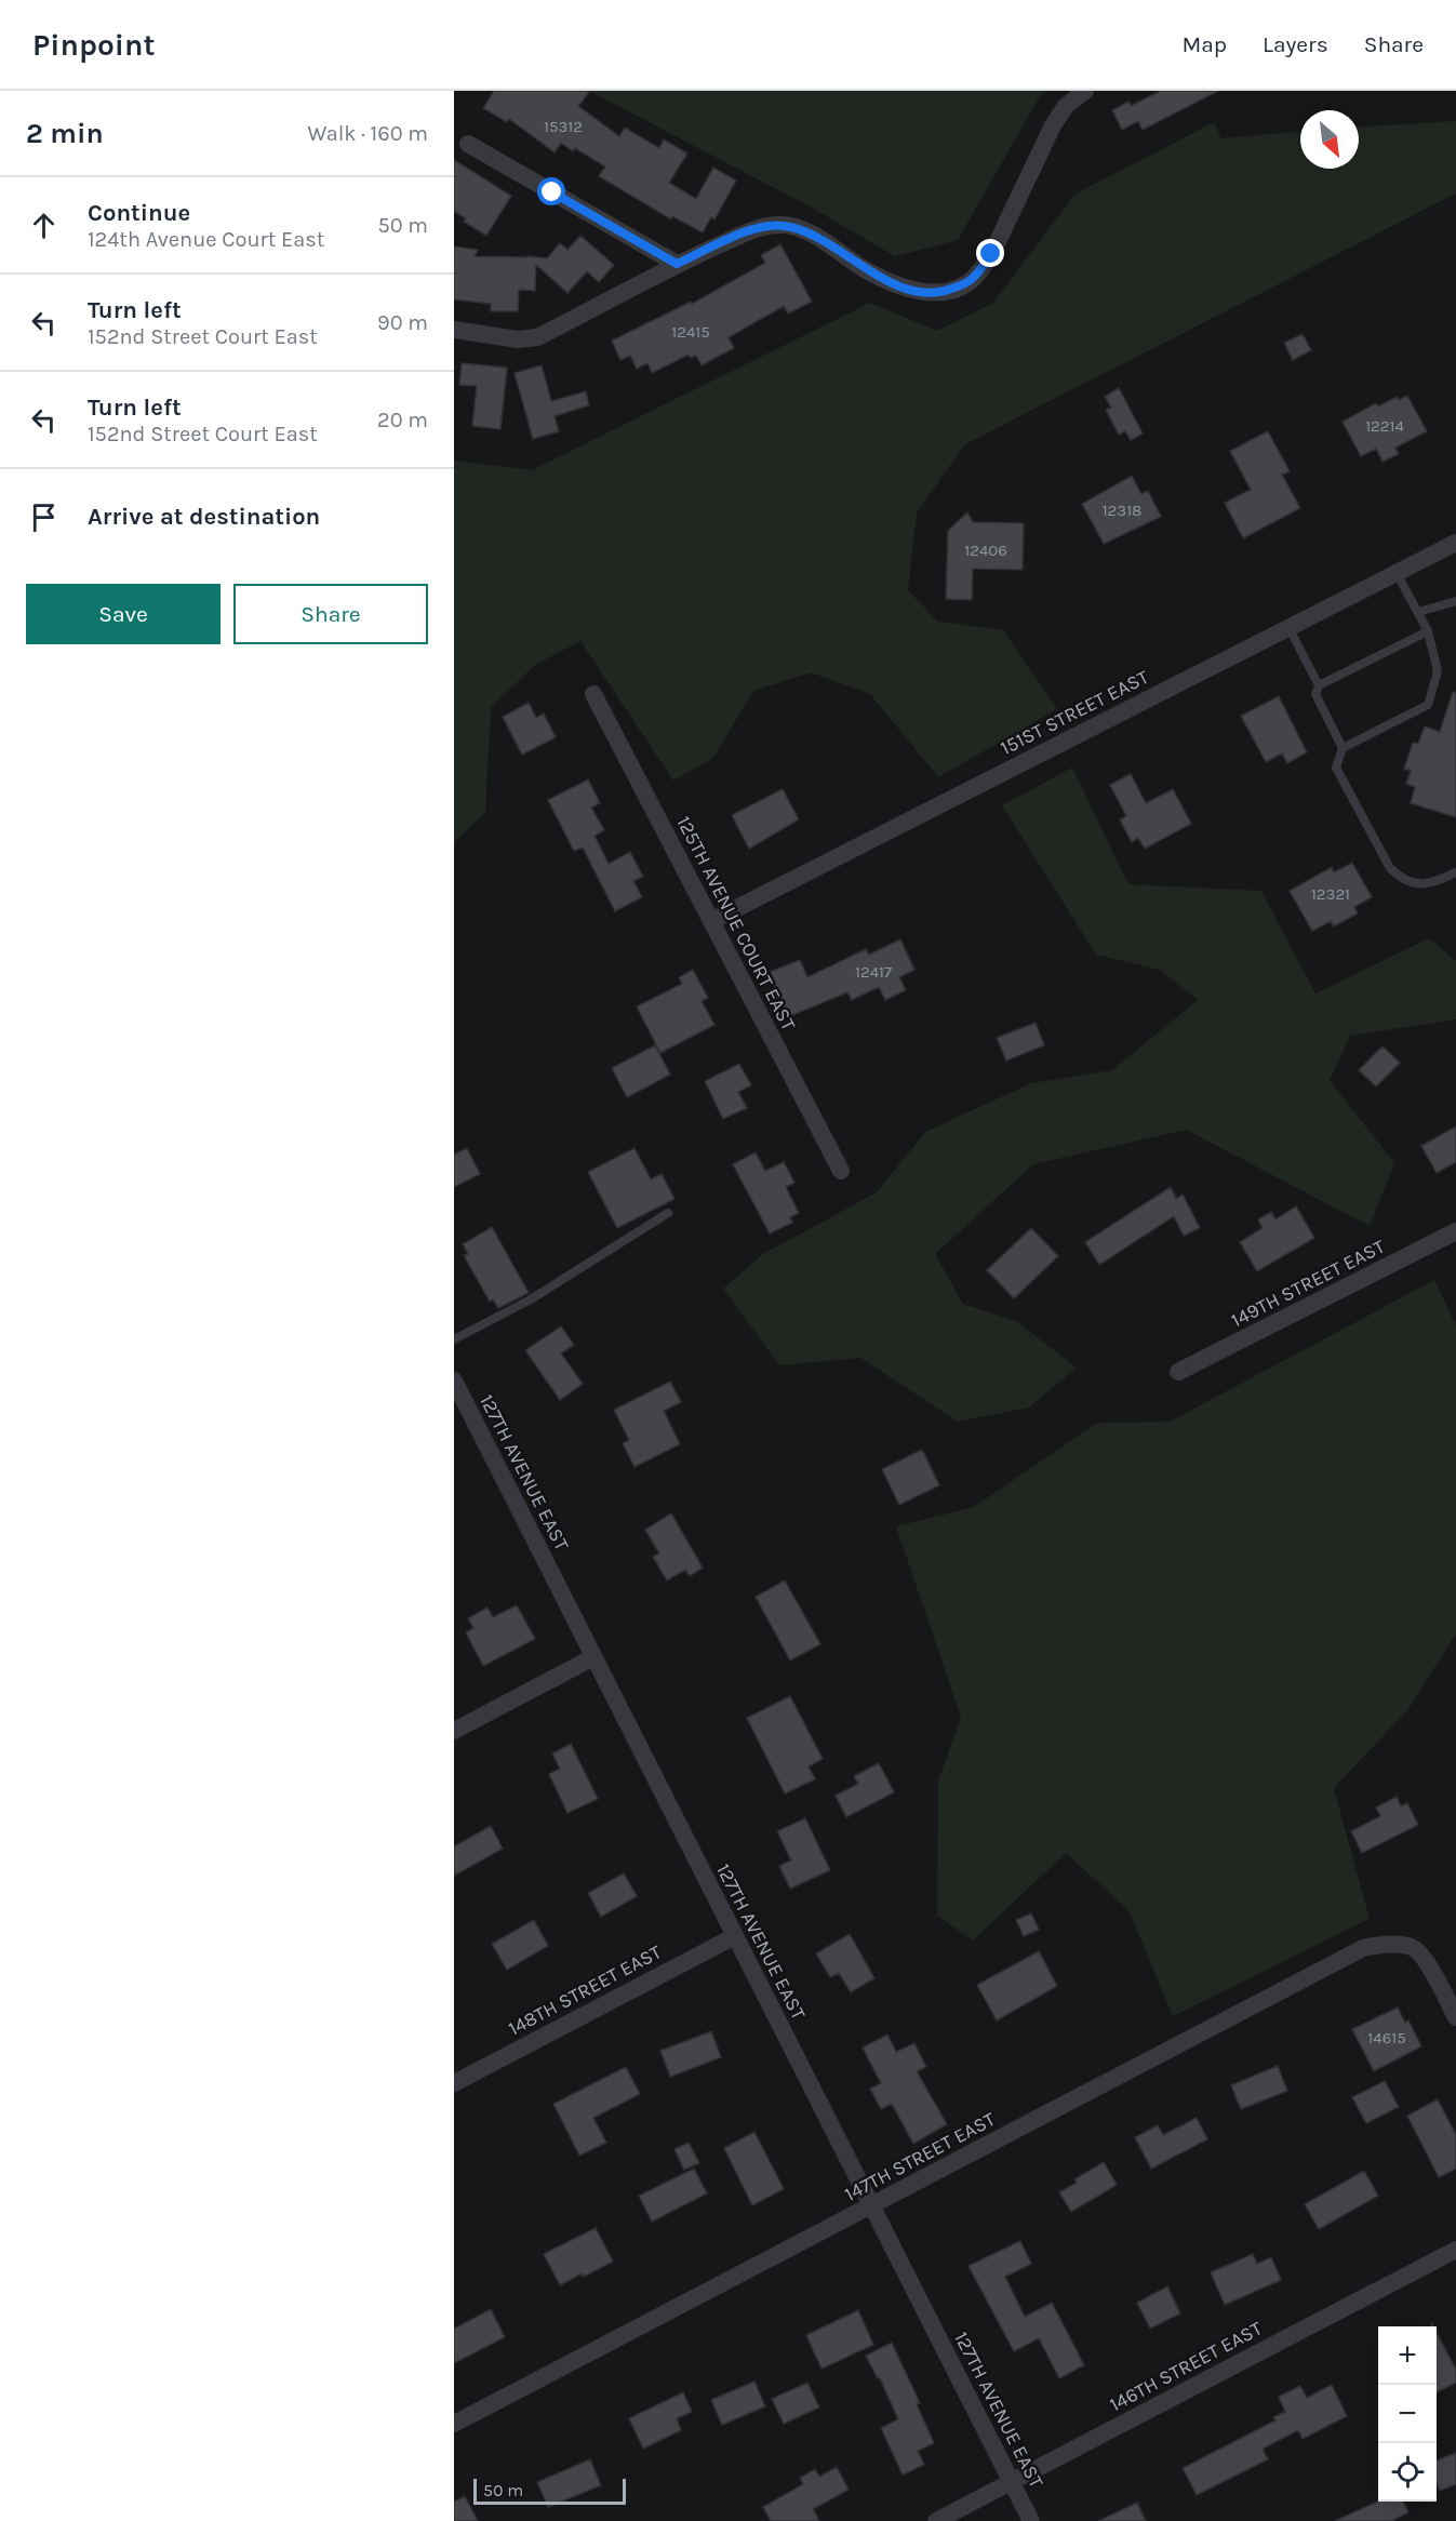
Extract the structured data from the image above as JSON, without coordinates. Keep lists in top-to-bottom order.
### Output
{
  "streets": {
    "street": [
      "151ST STREET EAST",
      "125TH AVENUE COURT EAST",
      "149TH STREET EAST",
      "127TH AVENUE EAST",
      "148TH STREET EAST",
      "147TH STREET EAST",
      "146TH STREET EAST"
    ]
  },
  "crossings": [
    ["151ST STREET EAST", "125TH AVENUE COURT EAST"],
    ["127TH AVENUE EAST", "148TH STREET EAST"],
    ["127TH AVENUE EAST", "147TH STREET EAST"],
    ["127TH AVENUE EAST", "146TH STREET EAST"]
  ],
  "house_numbers": [
    "15312",
    "12415",
    "12214",
    "12318",
    "12406",
    "12321",
    "12417",
    "14615"
  ],
  "scale_bar": "50 m",
  "north": "bottom right",
  "page": {
    "header": "Pinpoint",
    "nav": ["Map", "Layers", "Share"],
    "heading": ["2 min", "Walk · 160 m"],
    "list": [
      ["Continue", "124th Avenue Court East", "50 m"],
      ["Turn left", "152nd Street Court East", "90 m"],
      ["Turn left", "152nd Street Court East", "20 m"],
      "Arrive at destination"
    ],
    "buttons": ["Save", "Share"],
    "map_buttons": ["+", "−"],
    "scale": "50 m"
  }
}
